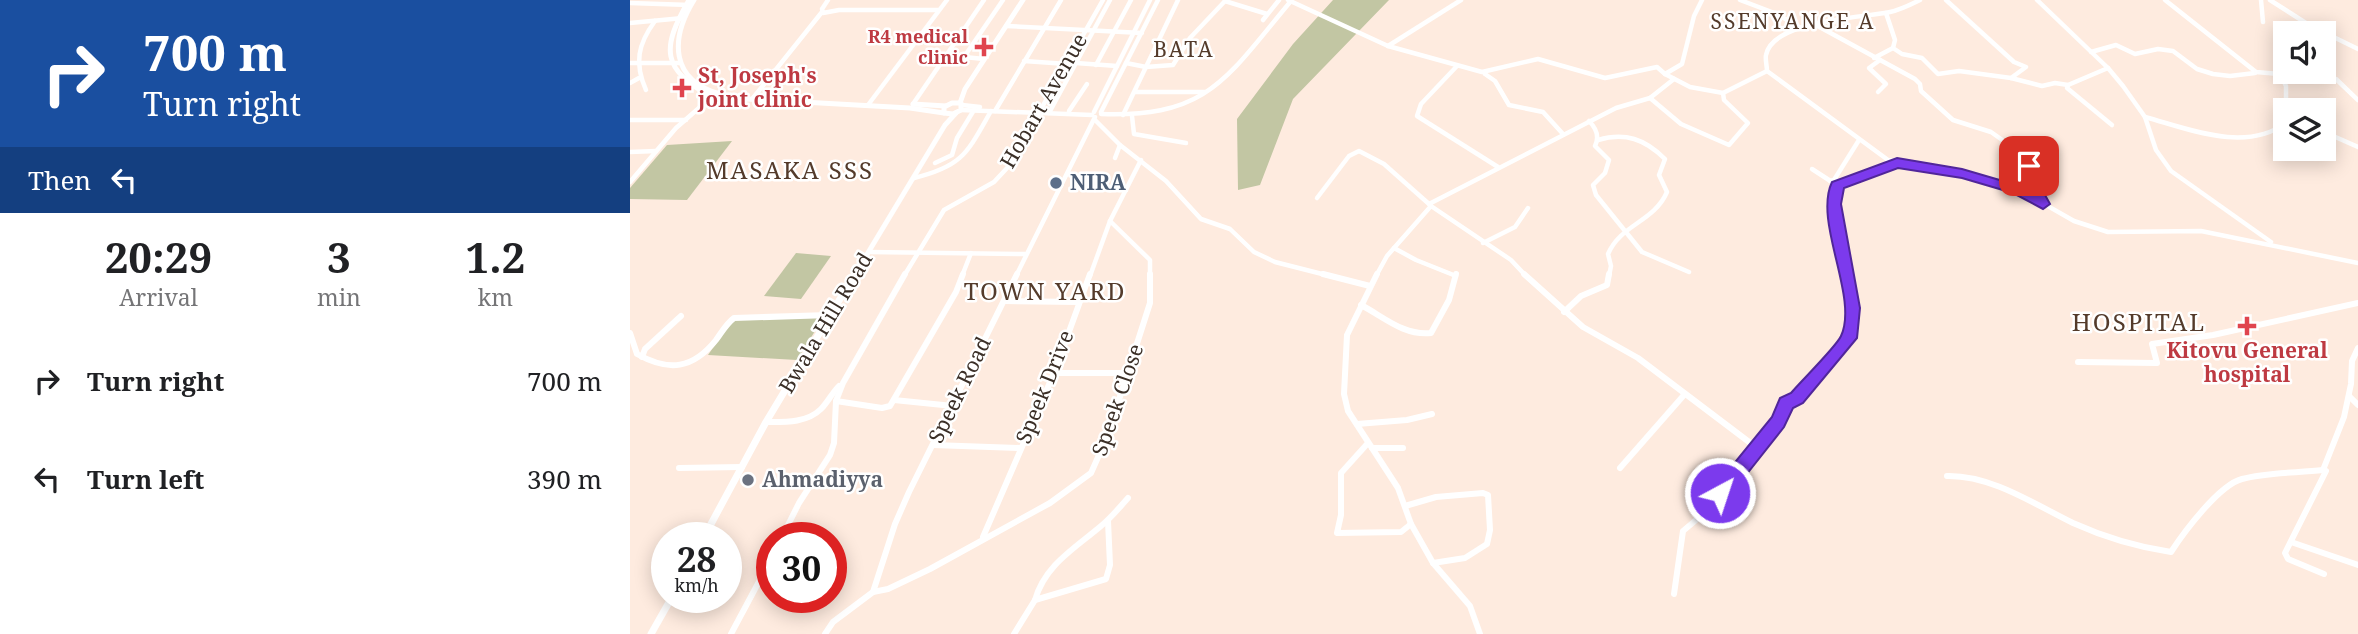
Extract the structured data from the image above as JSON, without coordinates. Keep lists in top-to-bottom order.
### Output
{
  "streets": {
    "street": [
      "Hobart Avenue",
      "Bwala Hill Road",
      "Speek Drive",
      "Speek Road",
      "Speek Close"
    ]
  },
  "crossings": [
    ["Speek Drive", "Speek Close"],
    ["Speek Road", "Speek Close"]
  ],
  "districts": [
    "SSENYANGE A",
    "BATA",
    "MASAKA SSS",
    "TOWN YARD",
    "HOSPITAL"
  ],
  "places": {
    "health": ["R4 medical clinic", "St, Joseph's joint clinic", "Kitovu General hospital"],
    "other": ["NIRA", "Ahmadiyya"]
  },
  "page": {
    "turn": ["700 m", "Turn right"],
    "then": "Then",
    "eta": [
      "20:29",
      "Arrival",
      "3",
      "min",
      "1.2",
      "km"
    ],
    "list": [
      {
        "name": "Turn right",
        "value": "700 m"
      },
      {
        "name": "Turn left",
        "value": "390 m"
      }
    ],
    "speed": "28 km/h",
    "limit": "30"
  }
}
